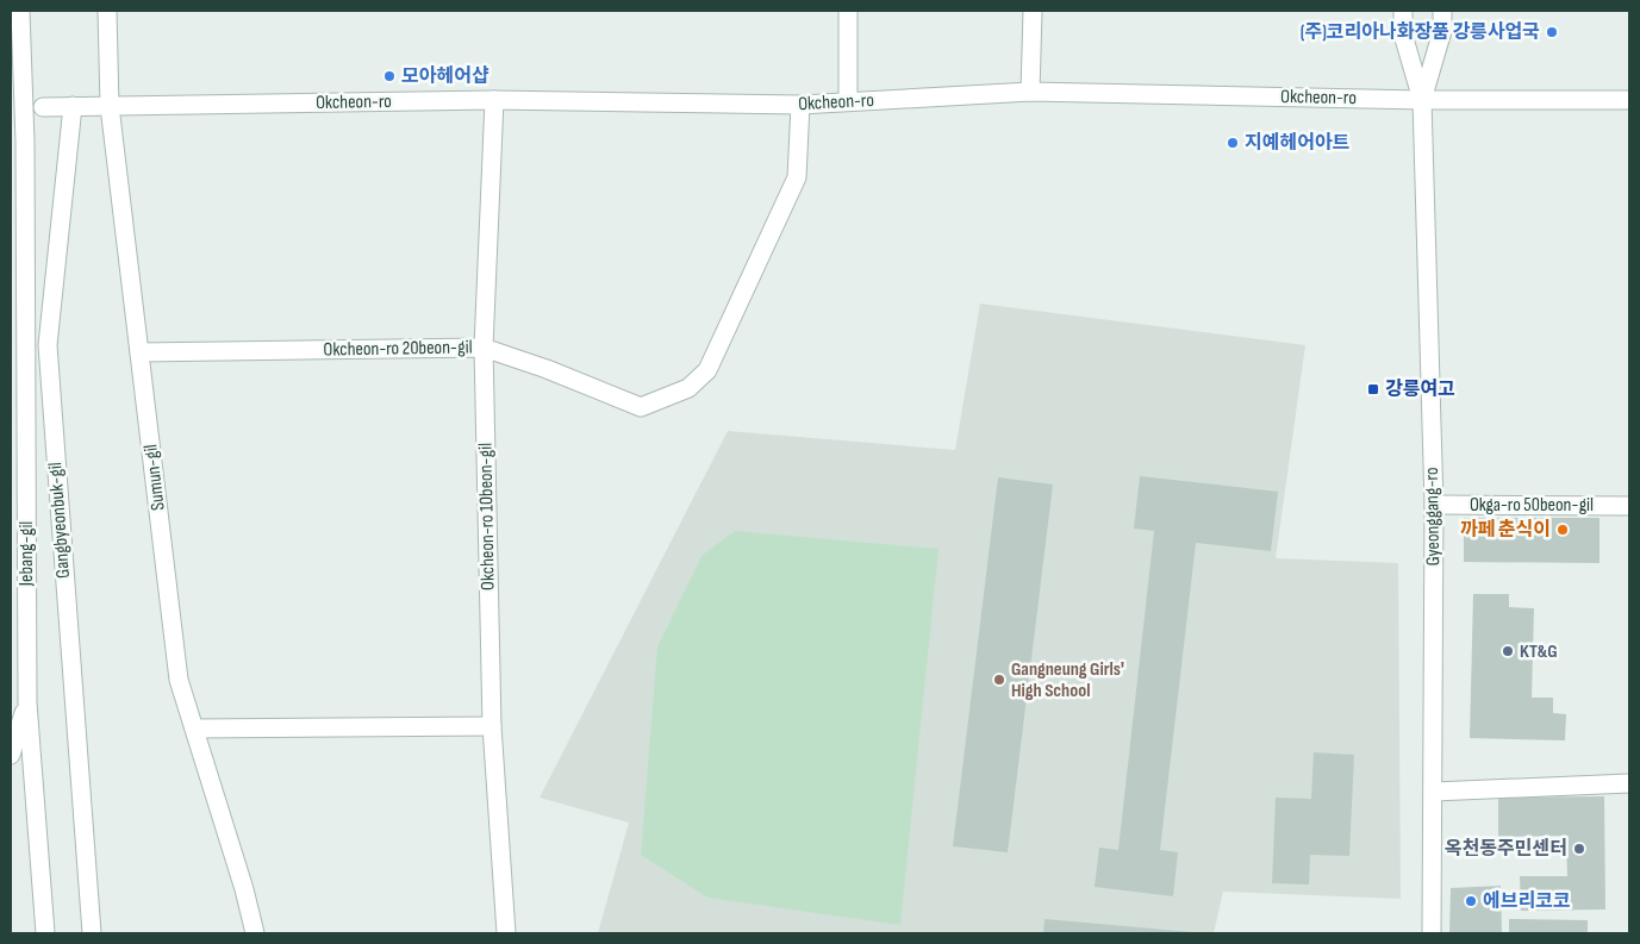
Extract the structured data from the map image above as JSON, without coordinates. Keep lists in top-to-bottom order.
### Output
{
  "streets": {
    "street": [
      "Okcheon-ro",
      "Okcheon-ro 20beon-gil",
      "Sumun-gil",
      "Okga-ro 50beon-gil",
      "Okcheon-ro 10beon-gil",
      "Gyeonggang-ro",
      "Gangbyeonbuk-gil",
      "Jebang-gil"
    ]
  },
  "crossings": [
    ["Okcheon-ro", "Okcheon-ro 20beon-gil"],
    ["Okcheon-ro", "Sumun-gil"],
    ["Okcheon-ro", "Okcheon-ro 10beon-gil"],
    ["Okcheon-ro", "Gyeonggang-ro"],
    ["Okcheon-ro", "Gangbyeonbuk-gil"],
    ["Okcheon-ro 20beon-gil", "Sumun-gil"],
    ["Okcheon-ro 20beon-gil", "Okcheon-ro 10beon-gil"],
    ["Okga-ro 50beon-gil", "Gyeonggang-ro"]
  ],
  "places": {
    "other": [
      "(주)코리아나화장품 강릉사업국",
      "모아헤어샵",
      "지예헤어아트",
      "까페 춘식이",
      "KT&G",
      "Gangneung Girls' High School",
      "옥천동주민센터",
      "에브리코코"
    ],
    "transit": ["강릉여고"]
  }
}
